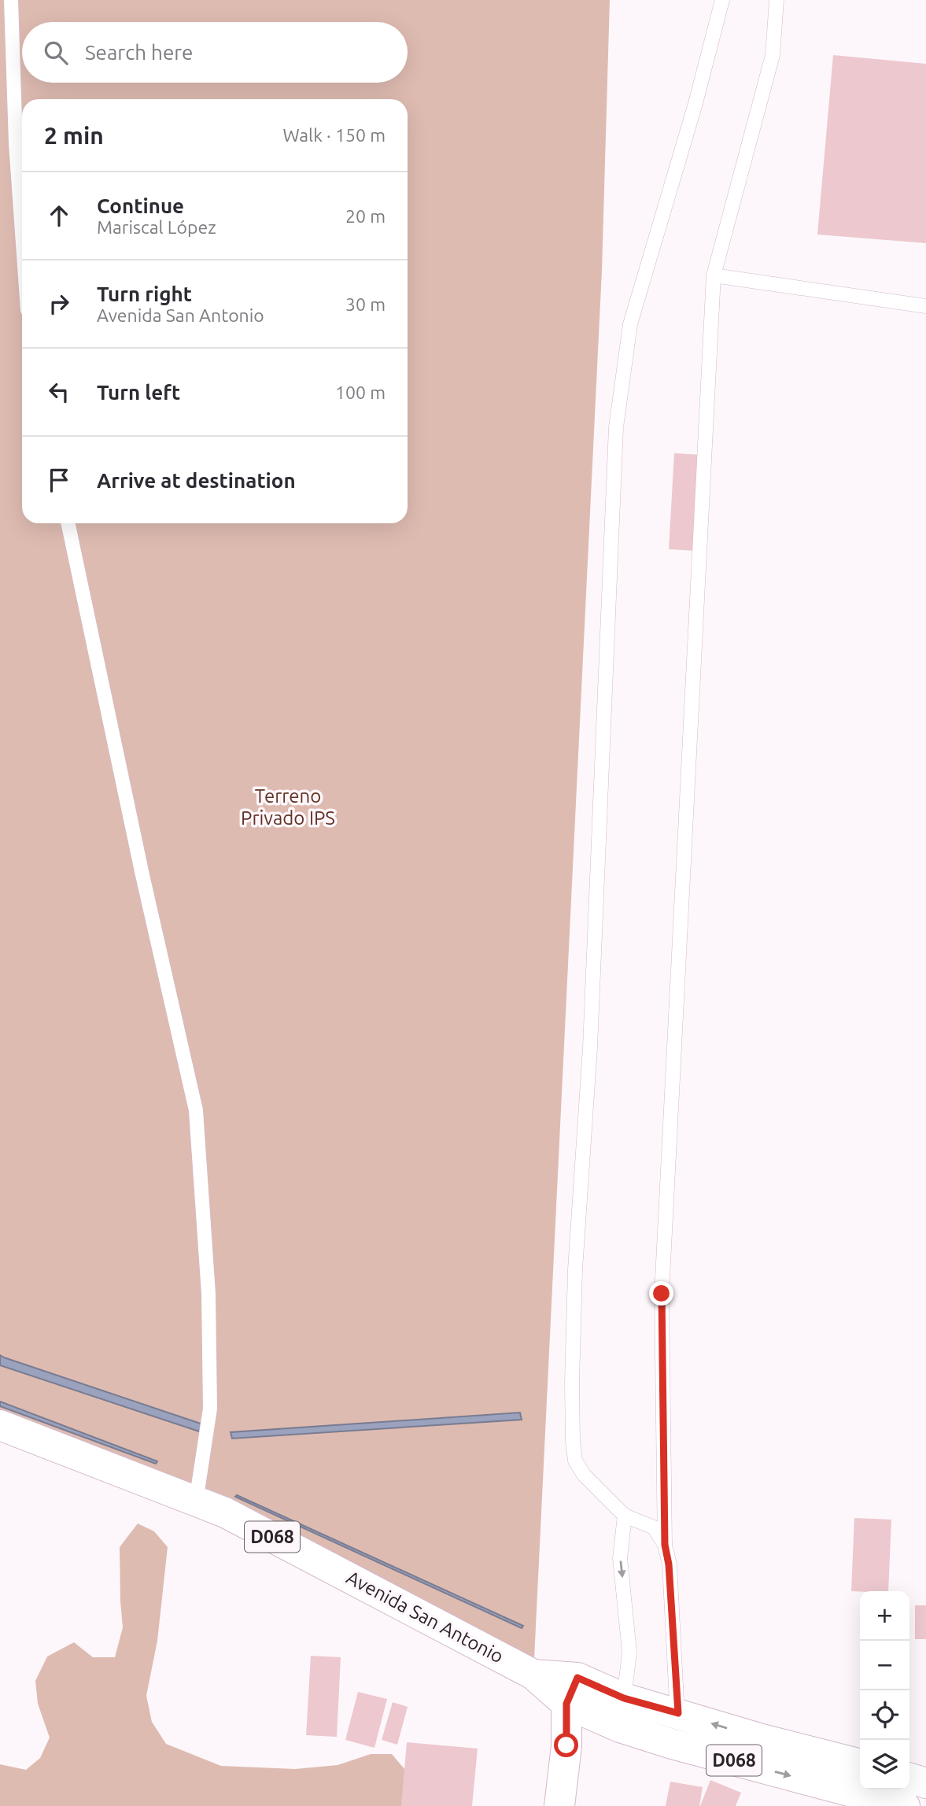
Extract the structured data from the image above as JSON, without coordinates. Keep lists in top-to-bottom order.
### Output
{
  "streets": {
    "main road": ["D068", "Avenida San Antonio"]
  },
  "parks": ["Terreno Privado IPS"],
  "page": {
    "search": "Search here",
    "heading": ["2 min", "Walk · 150 m"],
    "list": [
      ["Continue", "Mariscal López", "20 m"],
      ["Turn right", "Avenida San Antonio", "30 m"],
      ["Turn left", "100 m"],
      "Arrive at destination"
    ],
    "map_buttons": ["+", "−"]
  }
}
